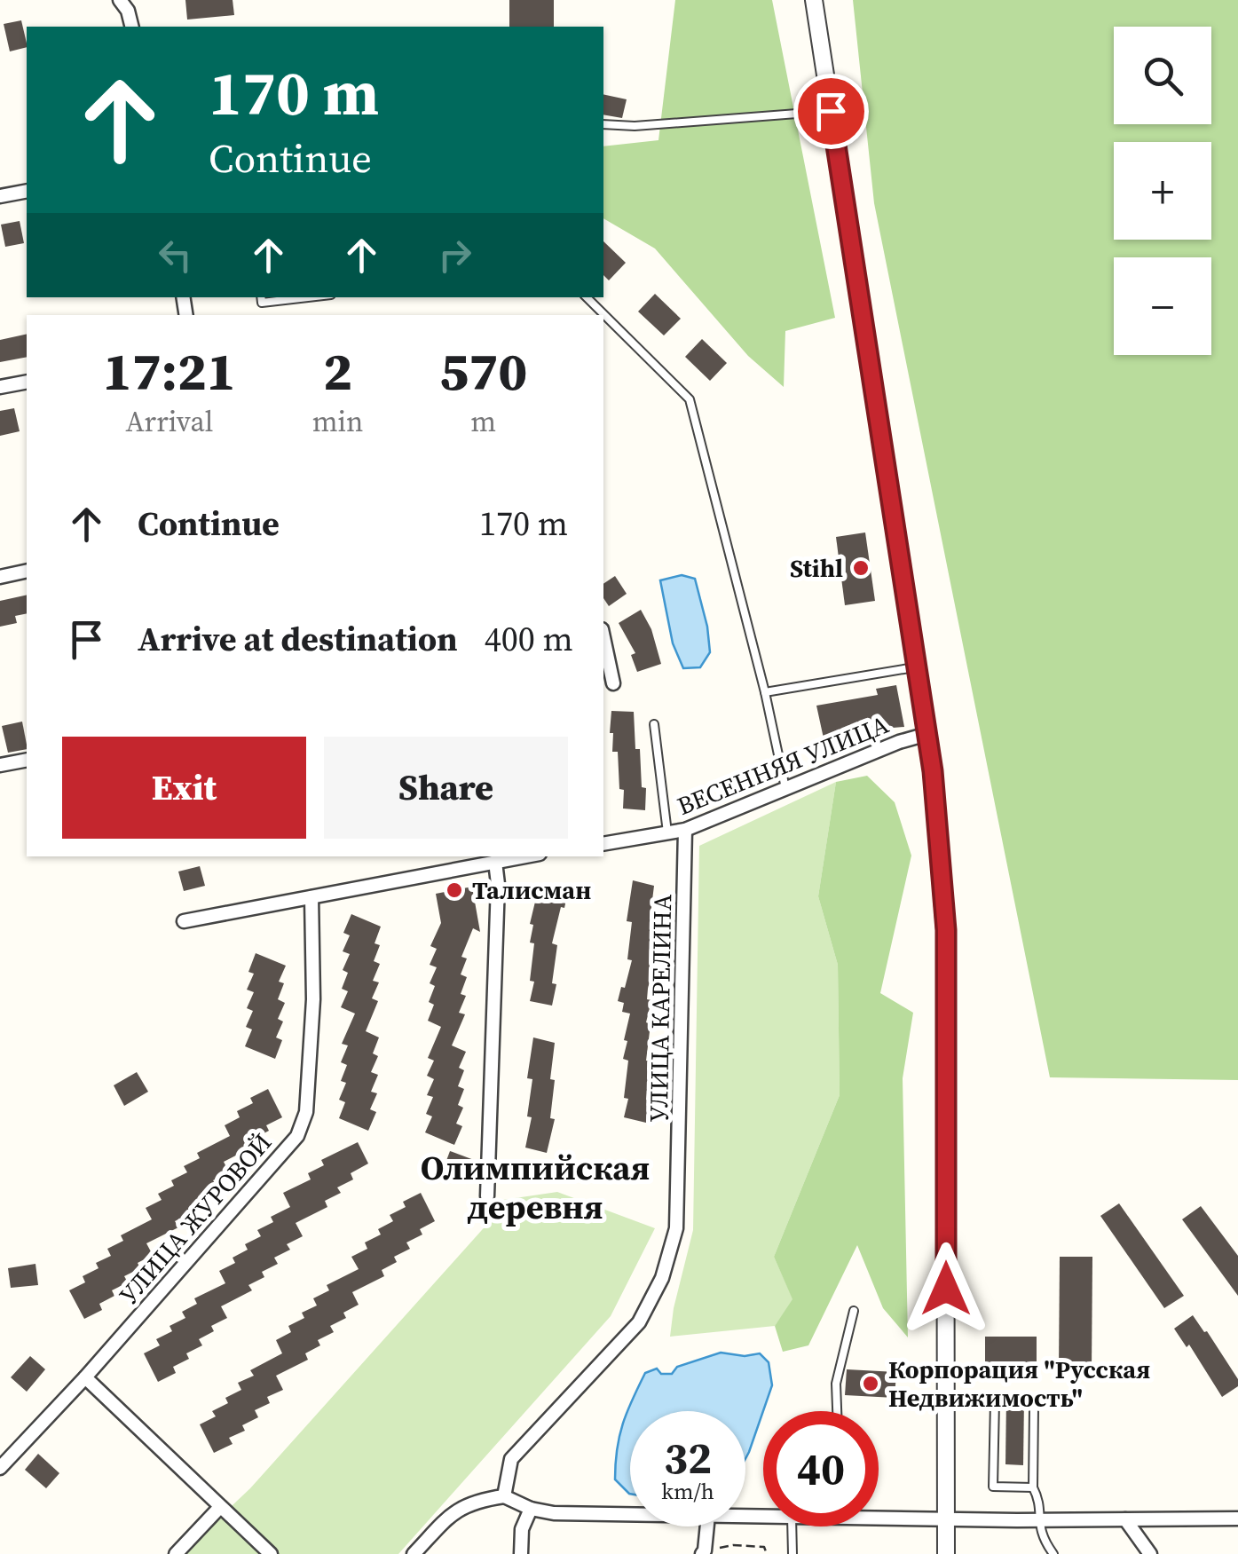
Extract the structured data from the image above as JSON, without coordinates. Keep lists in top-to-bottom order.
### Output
{
  "streets": {
    "street": ["ВЕСЕННЯЯ УЛИЦА", "УЛИЦА КАРЕЛИНА", "УЛИЦА ЖУРОВОЙ"]
  },
  "crossings": [
    ["ВЕСЕННЯЯ УЛИЦА", "УЛИЦА КАРЕЛИНА"]
  ],
  "districts": ["Олимпийская деревня"],
  "places": ["Stihl", "Талисман", "Корпорация \"Русская Недвижимость\""],
  "page": {
    "map_buttons": ["+", "−"],
    "turn": ["170 m", "Continue"],
    "eta": [
      "17:21",
      "Arrival",
      "2",
      "min",
      "570",
      "m"
    ],
    "list": [
      {
        "name": "Continue",
        "value": "170 m"
      },
      {
        "name": "Arrive at destination",
        "value": "400 m"
      }
    ],
    "buttons": ["Exit", "Share"],
    "speed": "32 km/h",
    "limit": "40"
  }
}
